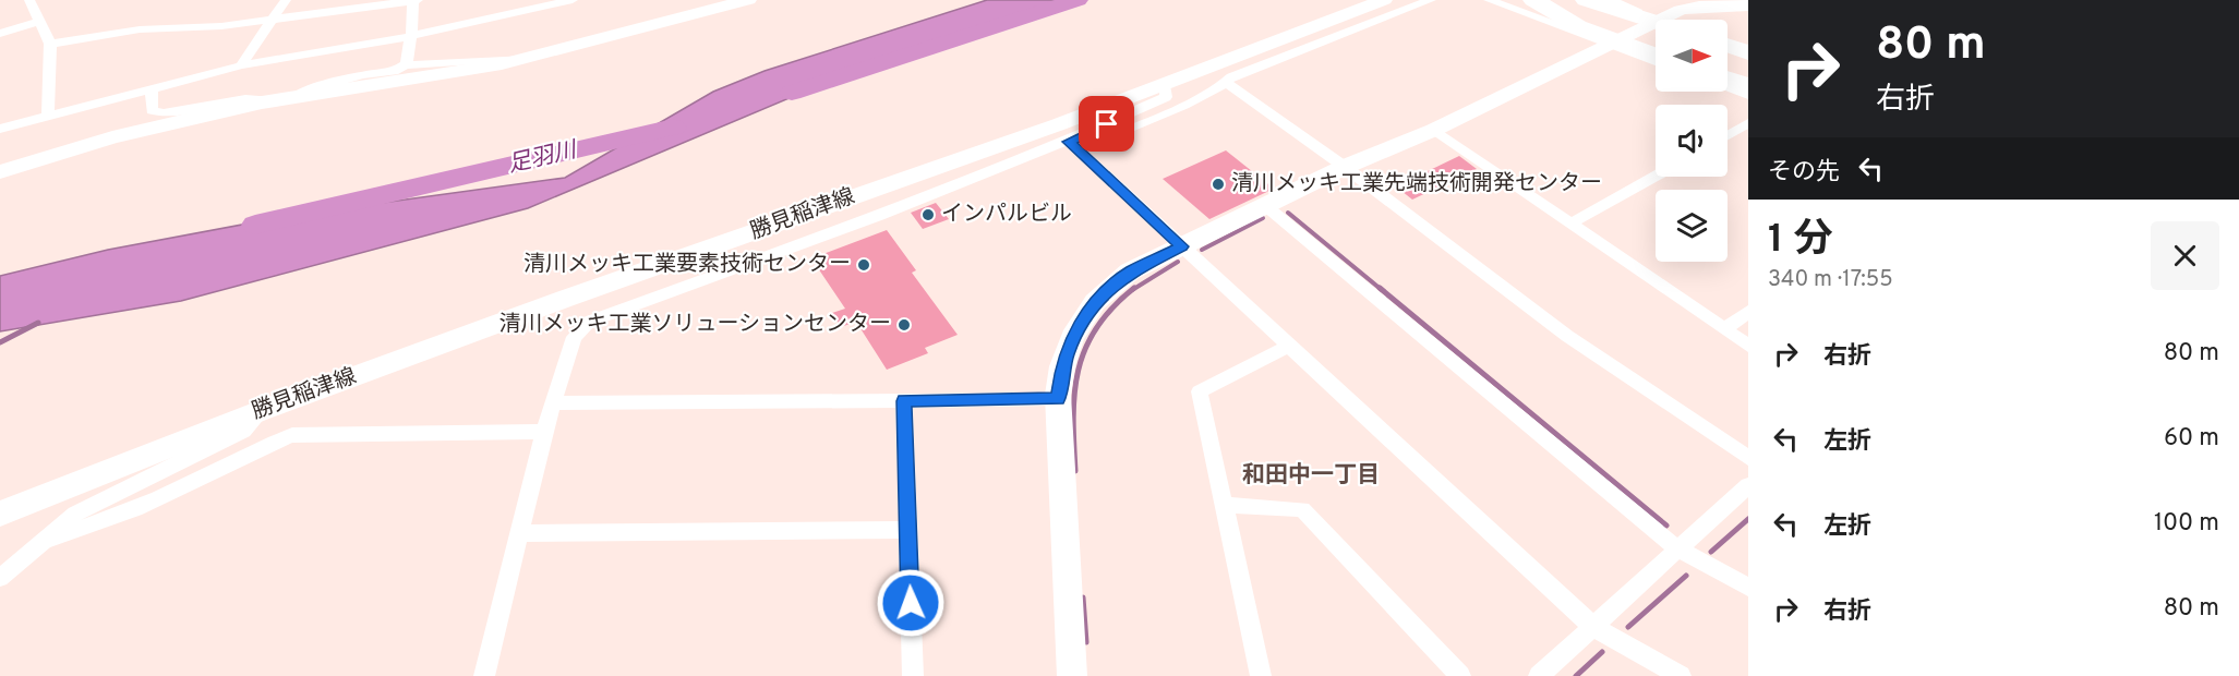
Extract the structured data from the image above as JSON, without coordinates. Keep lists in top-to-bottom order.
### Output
{
  "streets": {
    "street": ["勝見稲津線"]
  },
  "districts": ["和田中一丁目"],
  "water": ["足羽川"],
  "places": [
    "清川メッキ工業先端技術開発センター",
    "インパルビル",
    "清川メッキ工業要素技術センター",
    "清川メッキ工業ソリューションセンター"
  ],
  "north": "right",
  "page": {
    "turn": ["80 m", "右折"],
    "then": "その先",
    "heading": ["1 分", "340 m · 17:55"],
    "list": [
      {
        "name": "右折",
        "value": "80 m"
      },
      {
        "name": "左折",
        "value": "60 m"
      },
      {
        "name": "左折",
        "value": "100 m"
      },
      {
        "name": "右折",
        "value": "80 m"
      }
    ]
  }
}
